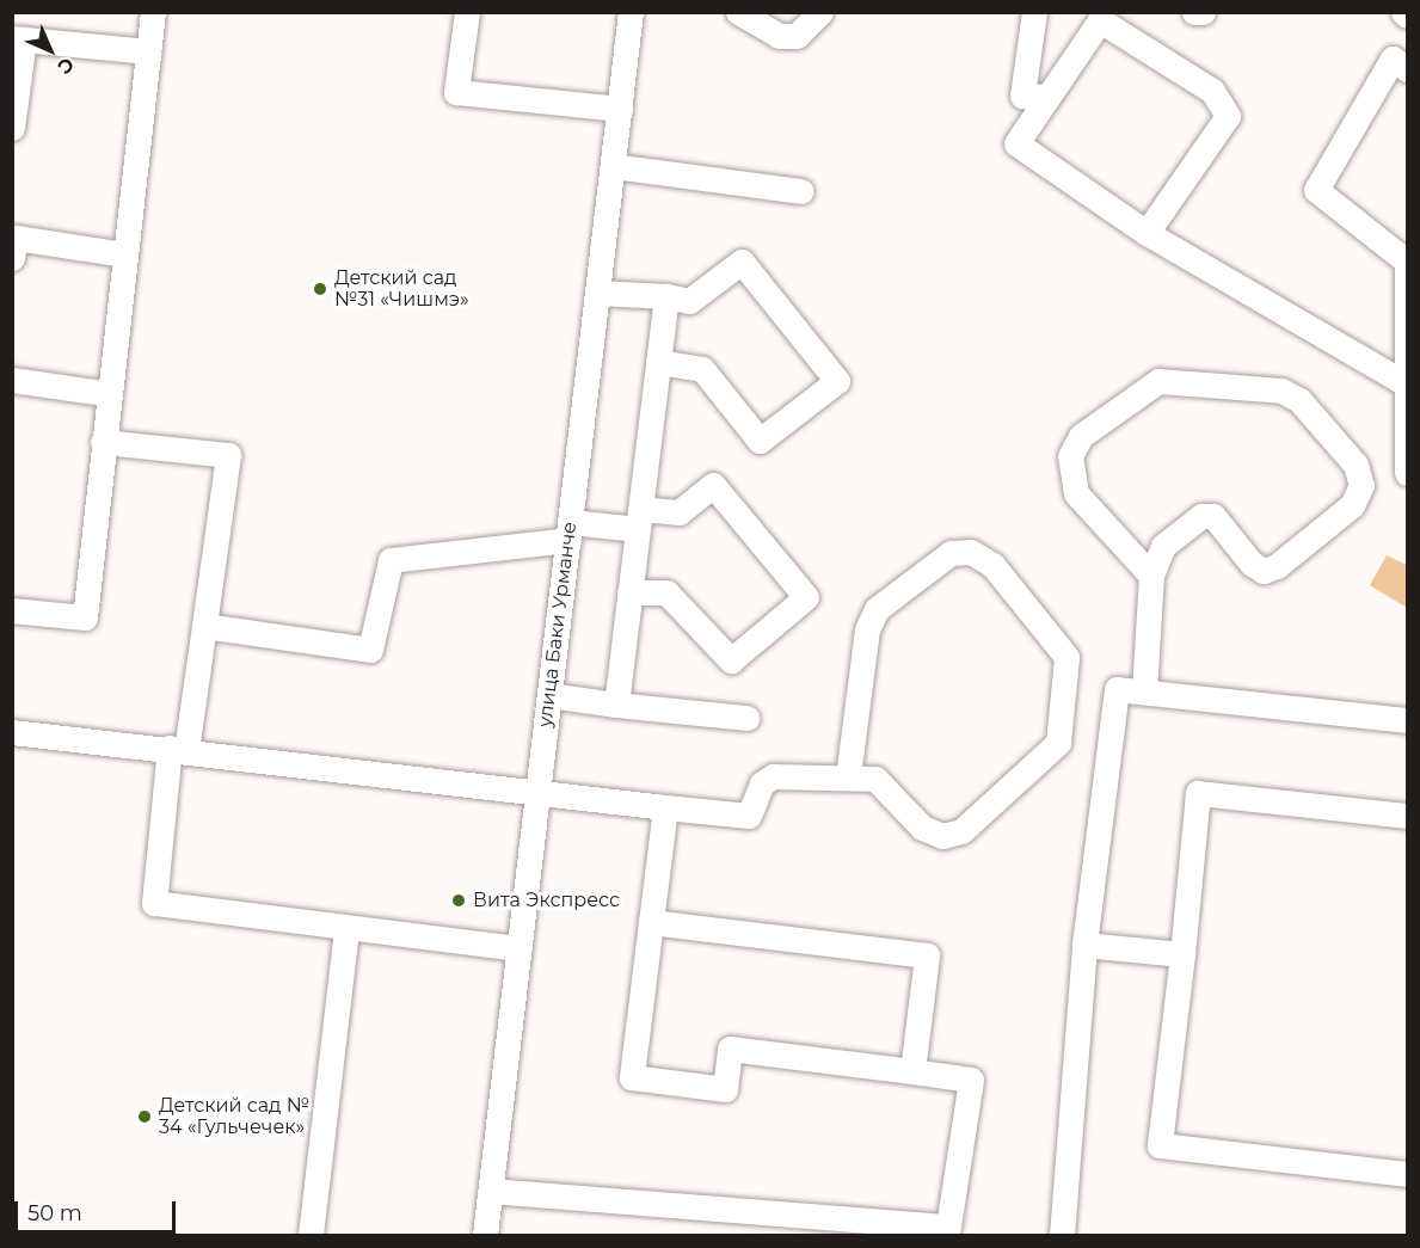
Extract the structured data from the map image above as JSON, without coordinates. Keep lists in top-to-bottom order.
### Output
{
  "streets": {
    "street": ["улица Баки Урманче"]
  },
  "places": ["Детский сад №31 «Чишмэ»", "Вита Экспресс", "Детский сад № 34 «Гульчечек»"],
  "scale_bar": "50 m",
  "north": "bottom right"
}
